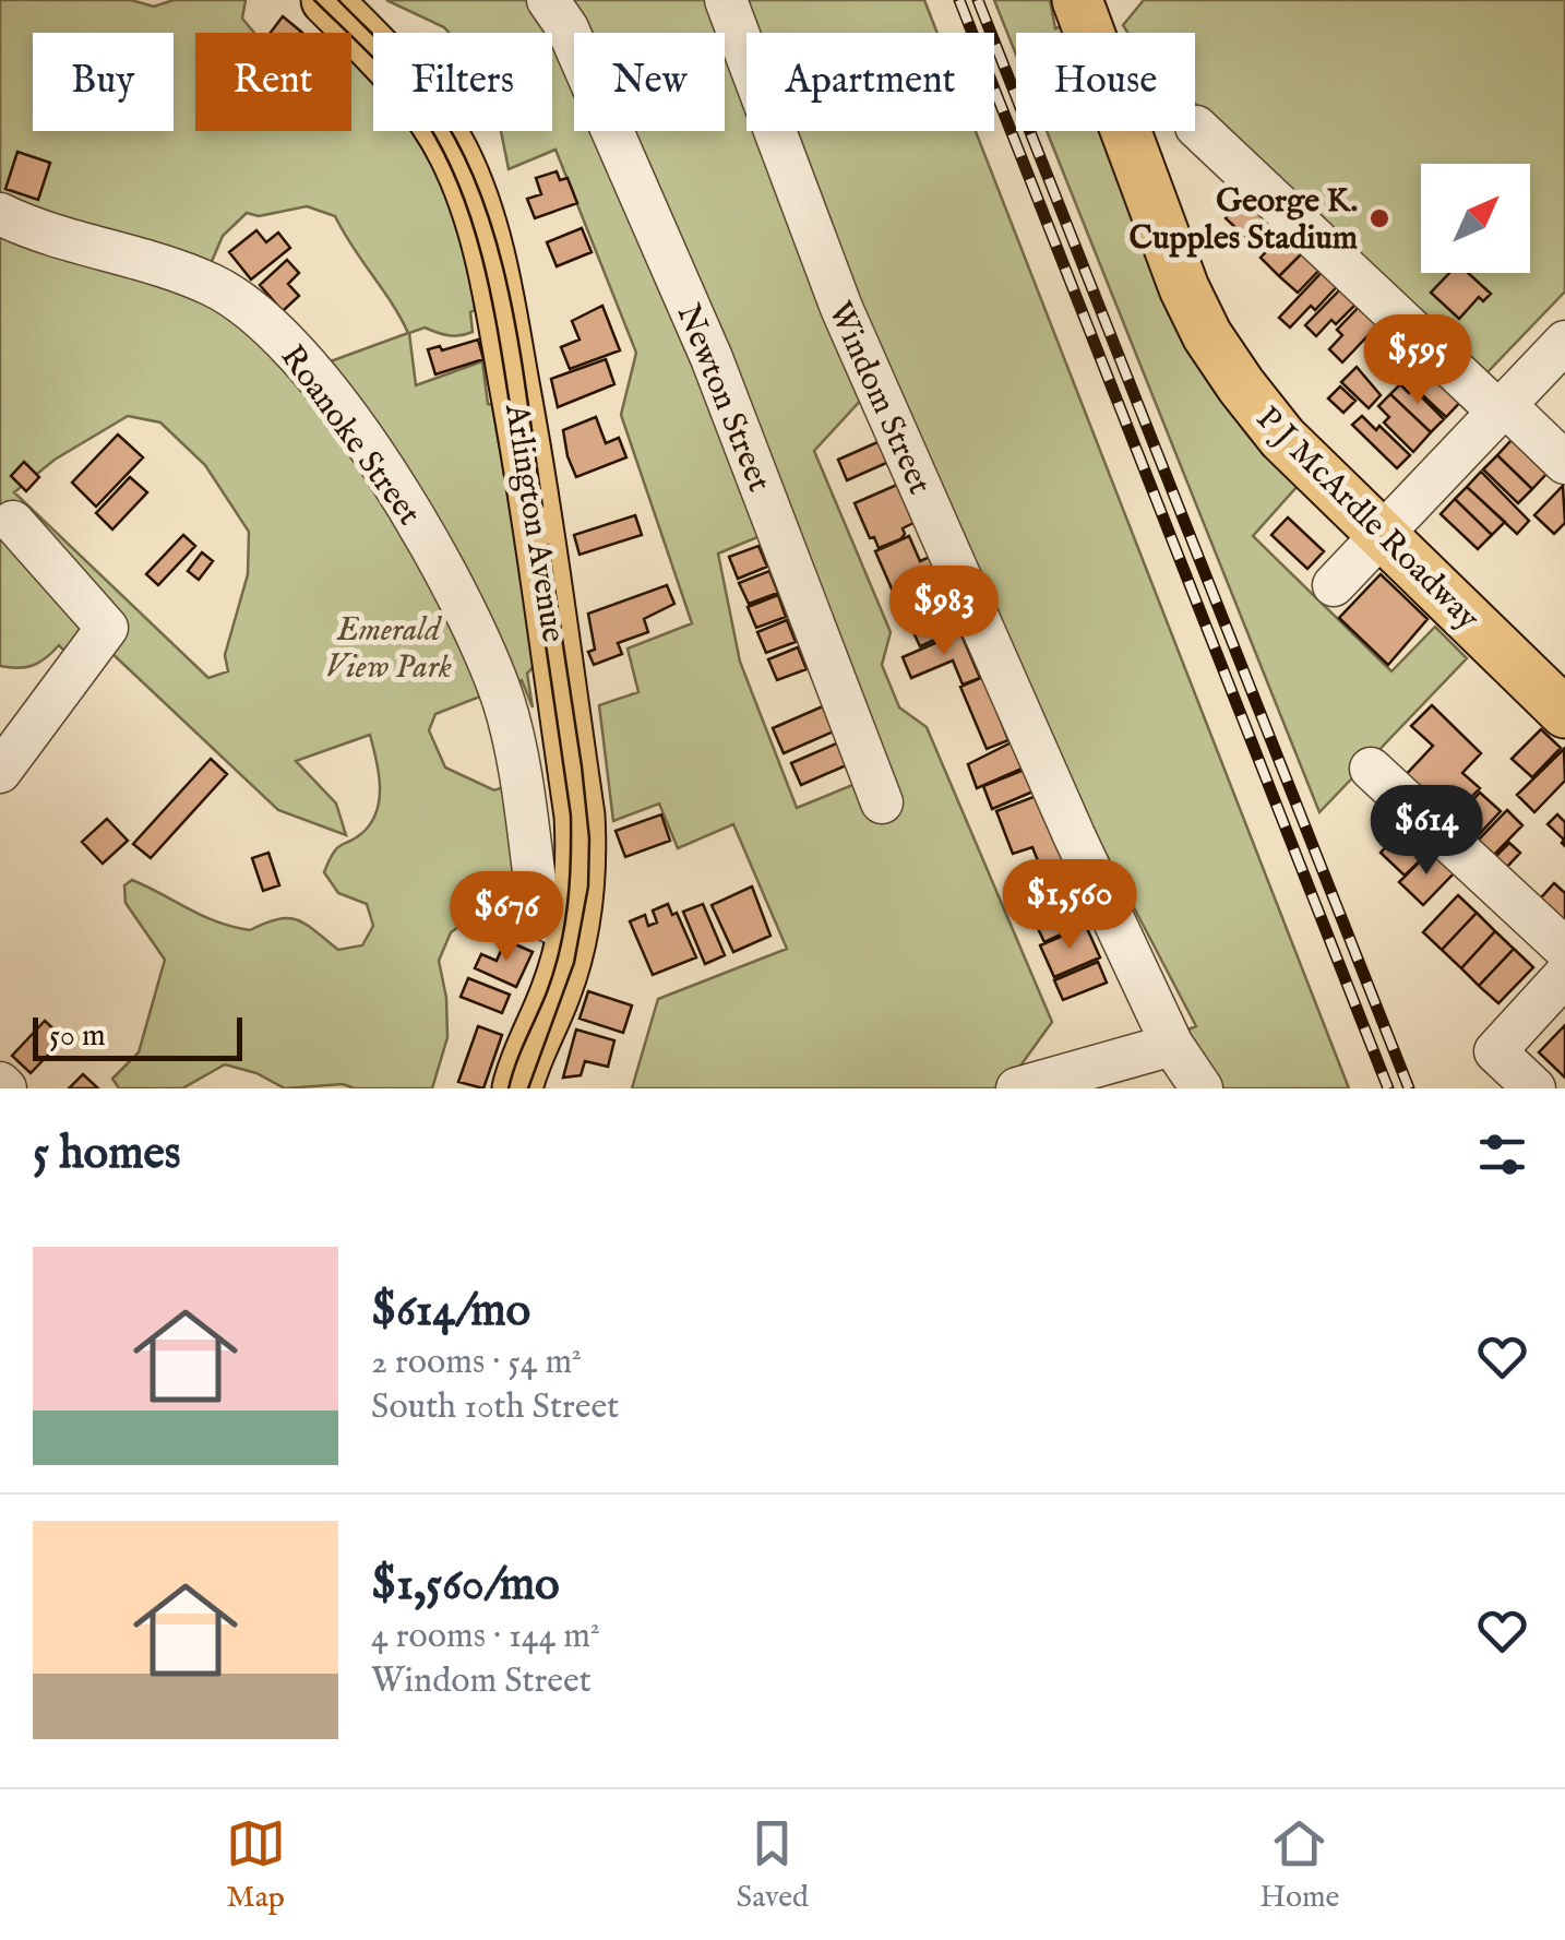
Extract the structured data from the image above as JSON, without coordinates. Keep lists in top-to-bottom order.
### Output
{
  "streets": {
    "main road": ["P J McArdle Roadway", "Arlington Avenue"],
    "street": ["Newton Street", "Windom Street", "Roanoke Street"]
  },
  "crossings": [
    ["Roanoke Street", "Arlington Avenue"]
  ],
  "parks": ["Emerald View Park"],
  "places": ["George K. Cupples Stadium"],
  "scale_bar": "50 m",
  "north": "top right",
  "page": {
    "chip": [
      "Buy",
      "Rent",
      "Filters",
      "New",
      "Apartment",
      "House"
    ],
    "price": [
      "$595",
      "$983",
      "$614",
      "$1,560",
      "$676"
    ],
    "scale": "50 m",
    "heading": "5 homes",
    "list": [
      {
        "name": "$614/mo",
        "note": "2 rooms · 54 m² · South 10th Street"
      },
      {
        "name": "$1,560/mo",
        "note": "4 rooms · 144 m² · Windom Street"
      }
    ],
    "tabs": ["Map", "Saved", "Home"]
  }
}
